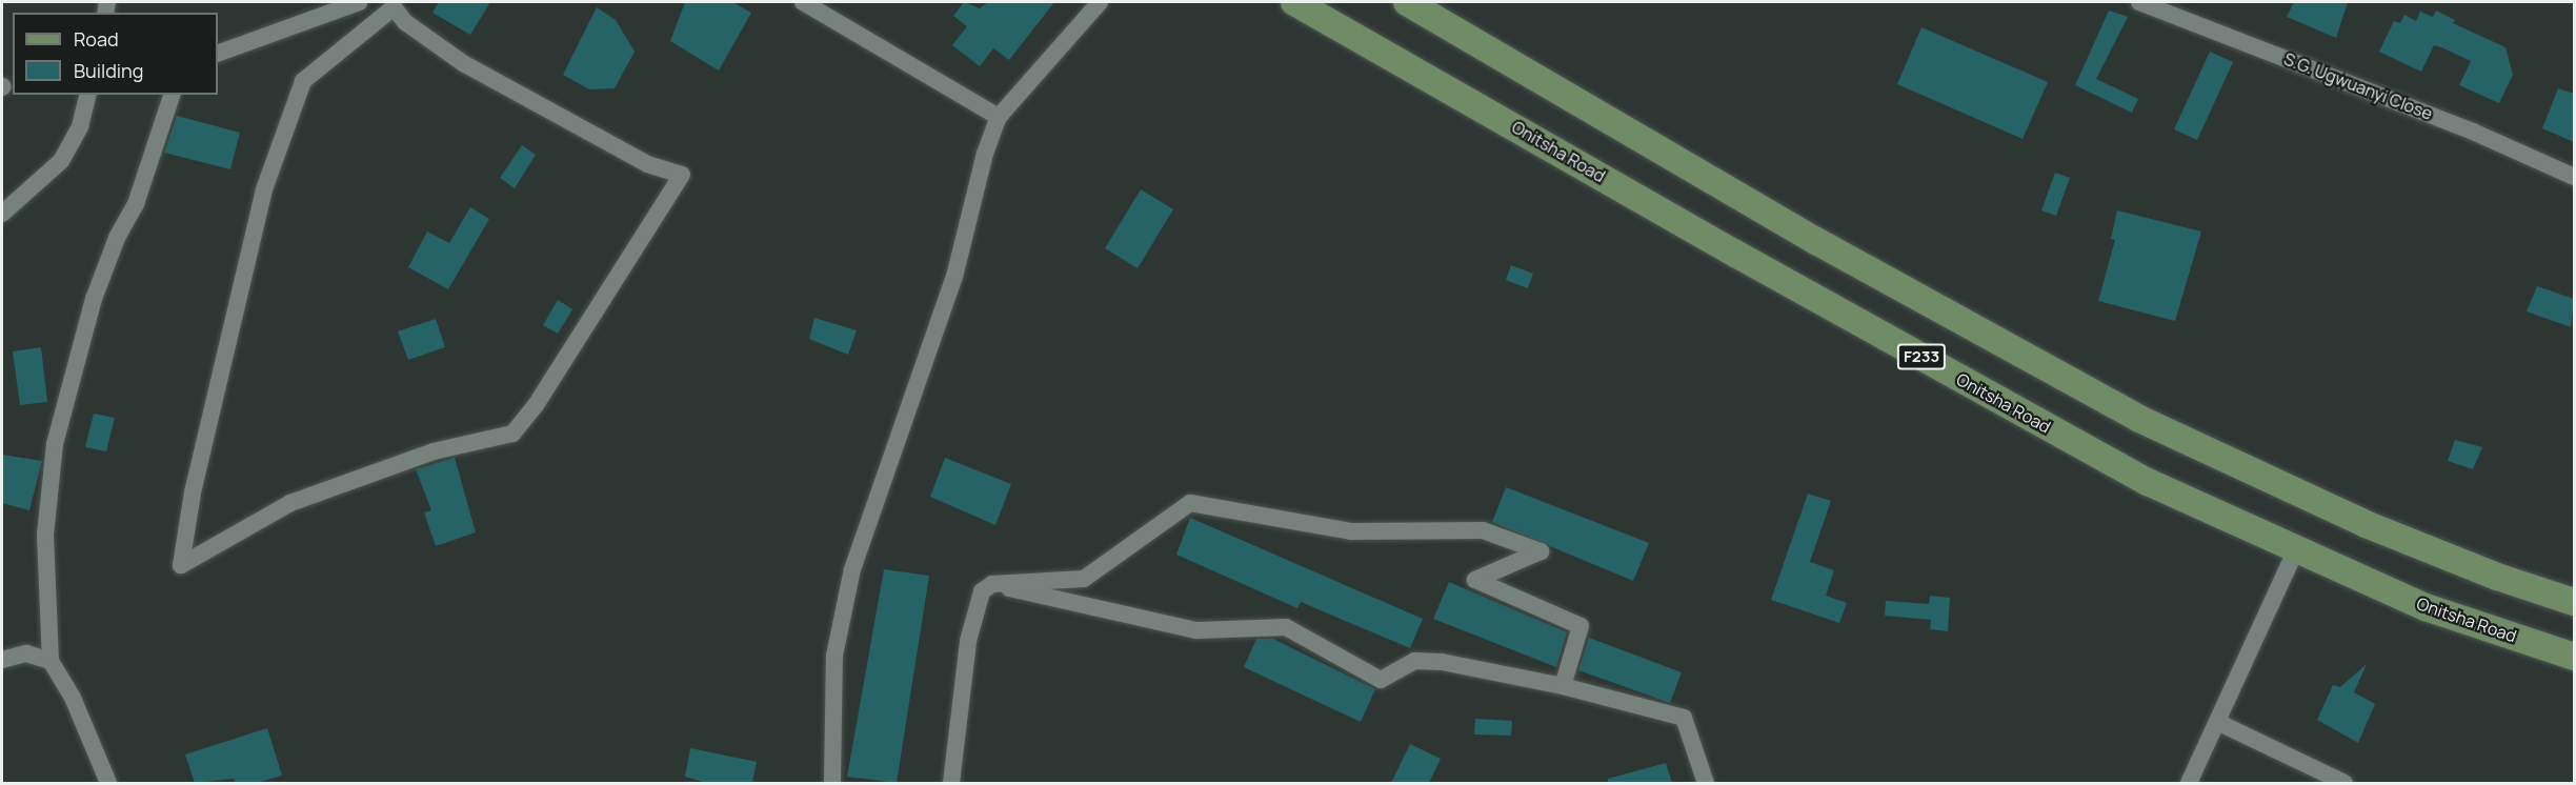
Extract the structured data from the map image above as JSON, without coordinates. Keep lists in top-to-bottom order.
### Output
{
  "streets": {
    "main road": ["Onitsha Road", "F233"],
    "street": ["S.G. Ugwuanyi Close"]
  },
  "legend": ["Road", "Building"]
}
